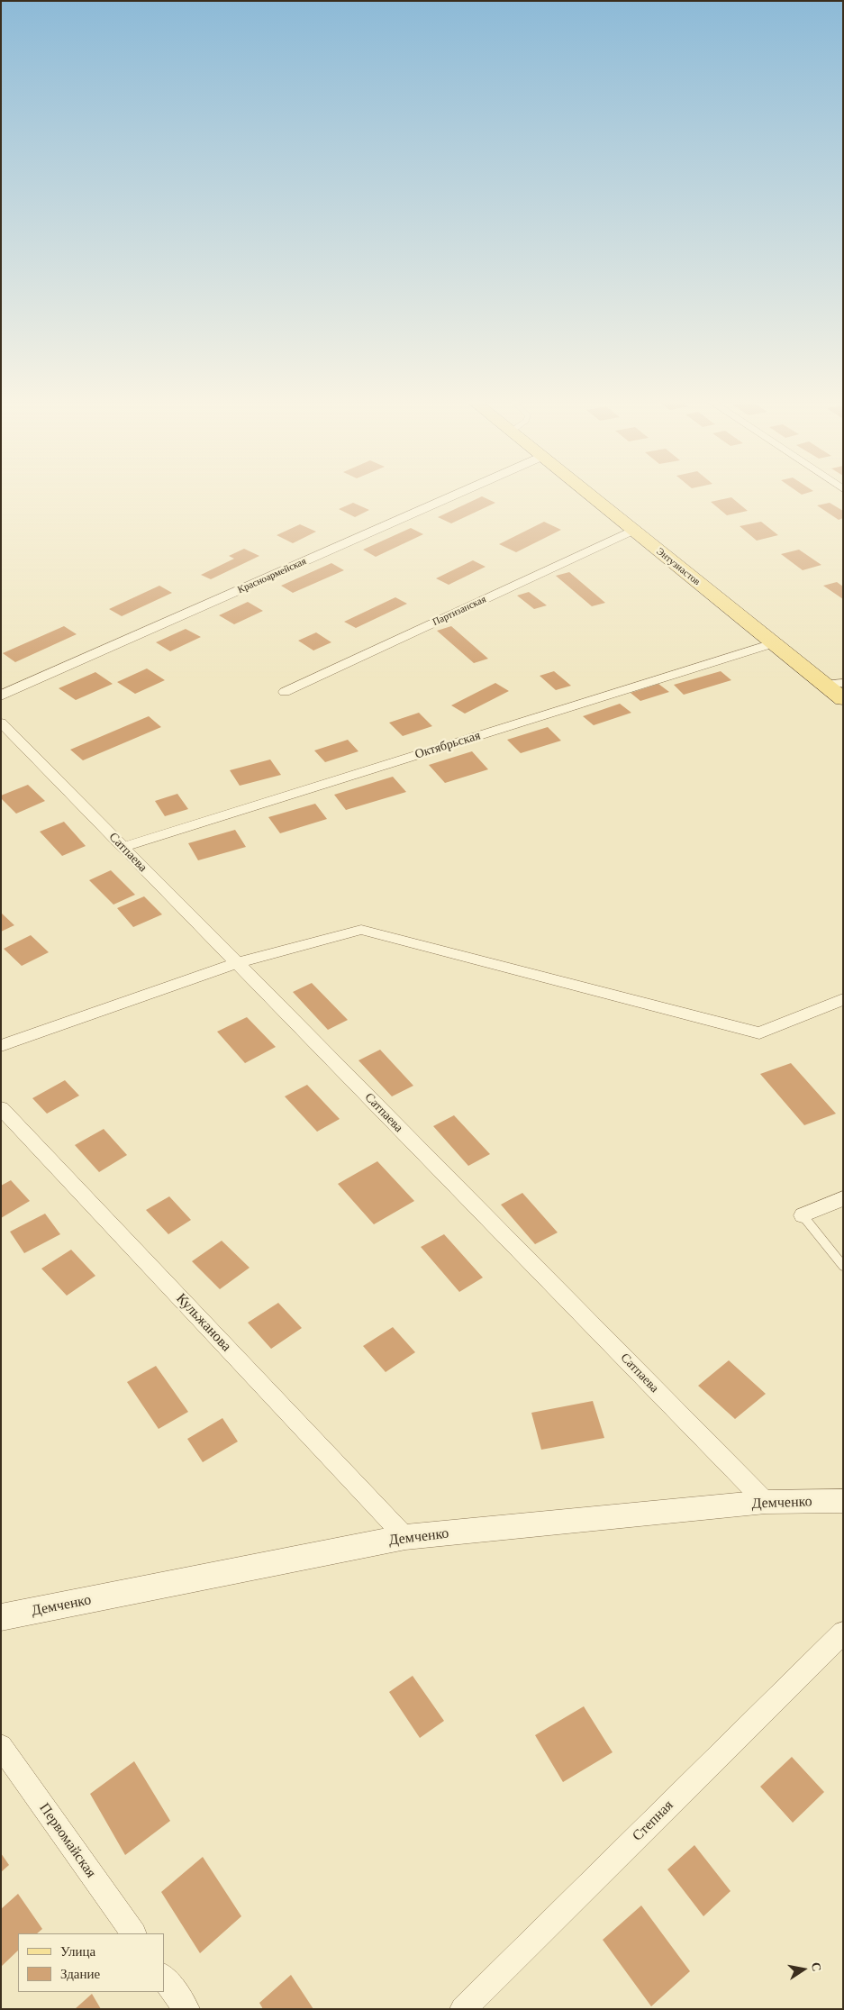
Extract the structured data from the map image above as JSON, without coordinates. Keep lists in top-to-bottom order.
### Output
{
  "streets": {
    "main road": ["Энтузиастов"],
    "street": [
      "Красноармейская",
      "Партизанская",
      "Октябрьская",
      "Сатпаева",
      "Кульжанова",
      "Демченко",
      "Степная",
      "Первомайская"
    ]
  },
  "crossings": [
    ["Энтузиастов", "Партизанская"],
    ["Энтузиастов", "Октябрьская"],
    ["Октябрьская", "Сатпаева"],
    ["Сатпаева", "Демченко"],
    ["Кульжанова", "Демченко"]
  ],
  "legend": ["Улица", "Здание"],
  "north": "right"
}
